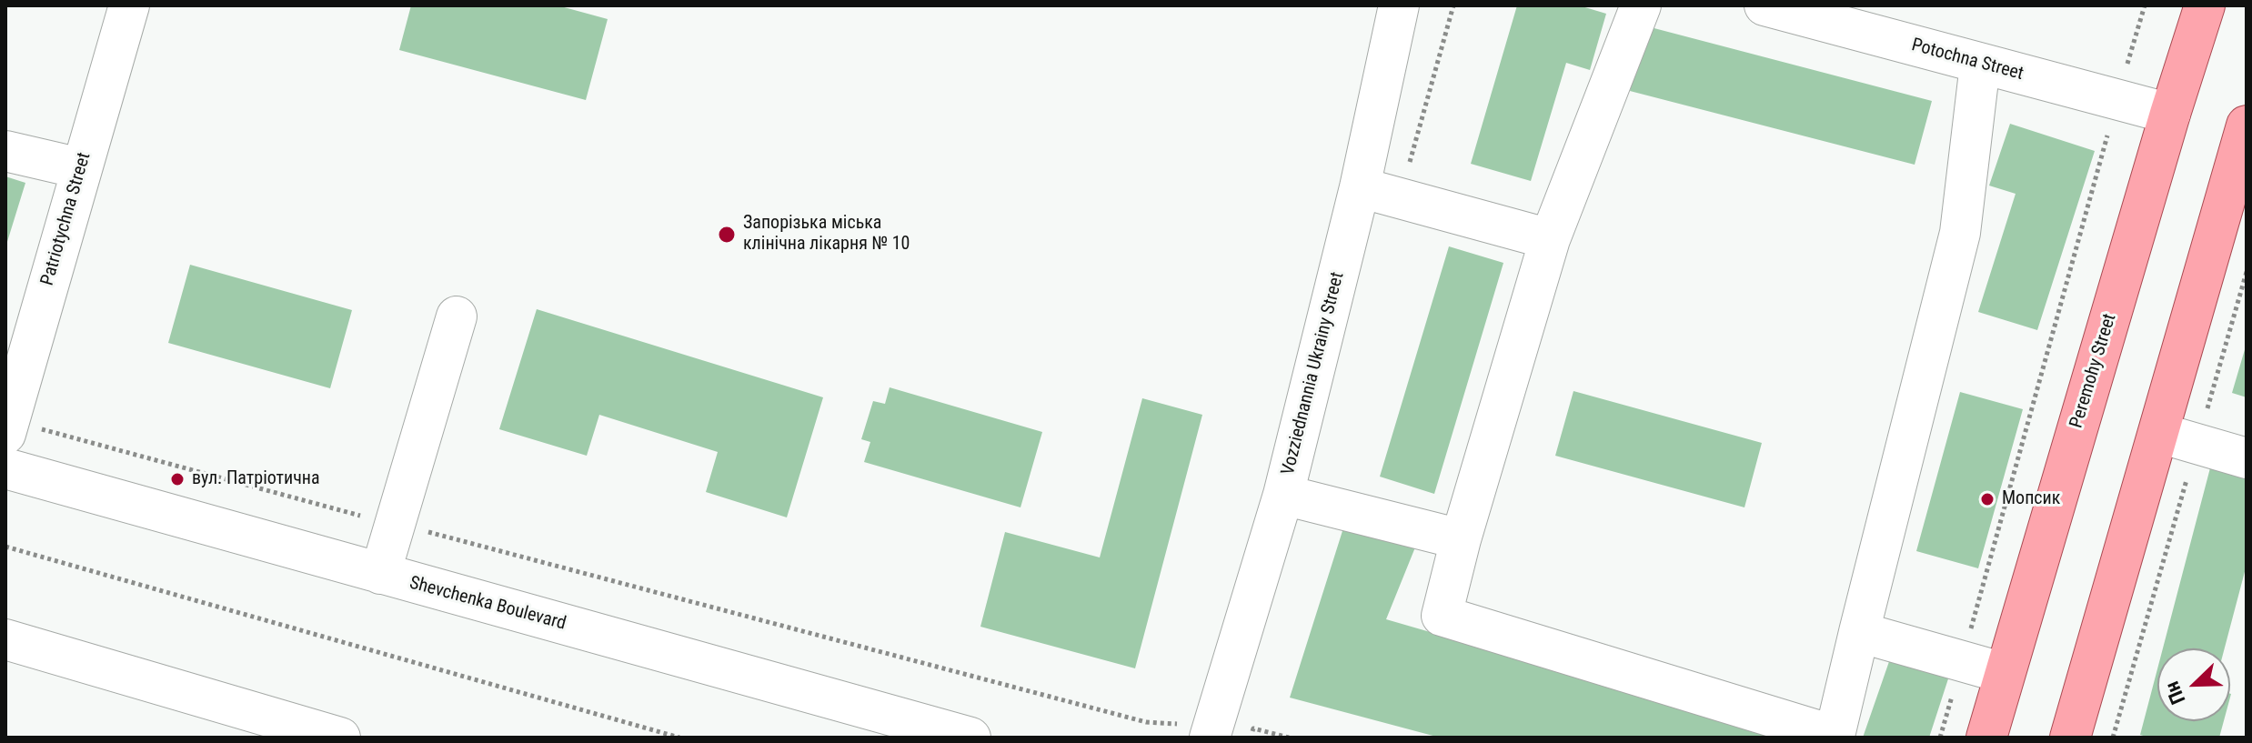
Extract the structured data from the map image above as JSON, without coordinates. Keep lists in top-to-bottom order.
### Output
{
  "streets": {
    "main road": ["Peremohy Street"],
    "street": [
      "Potochna Street",
      "Patriotychna Street",
      "Vozziednannia Ukrainy Street",
      "Shevchenka Boulevard"
    ]
  },
  "crossings": [
    ["Potochna Street", "Peremohy Street"]
  ],
  "places": ["Запорізька міська клінічна лікарня № 10", "вул. Патріотична", "Мопсик"],
  "north": "bottom left"
}
